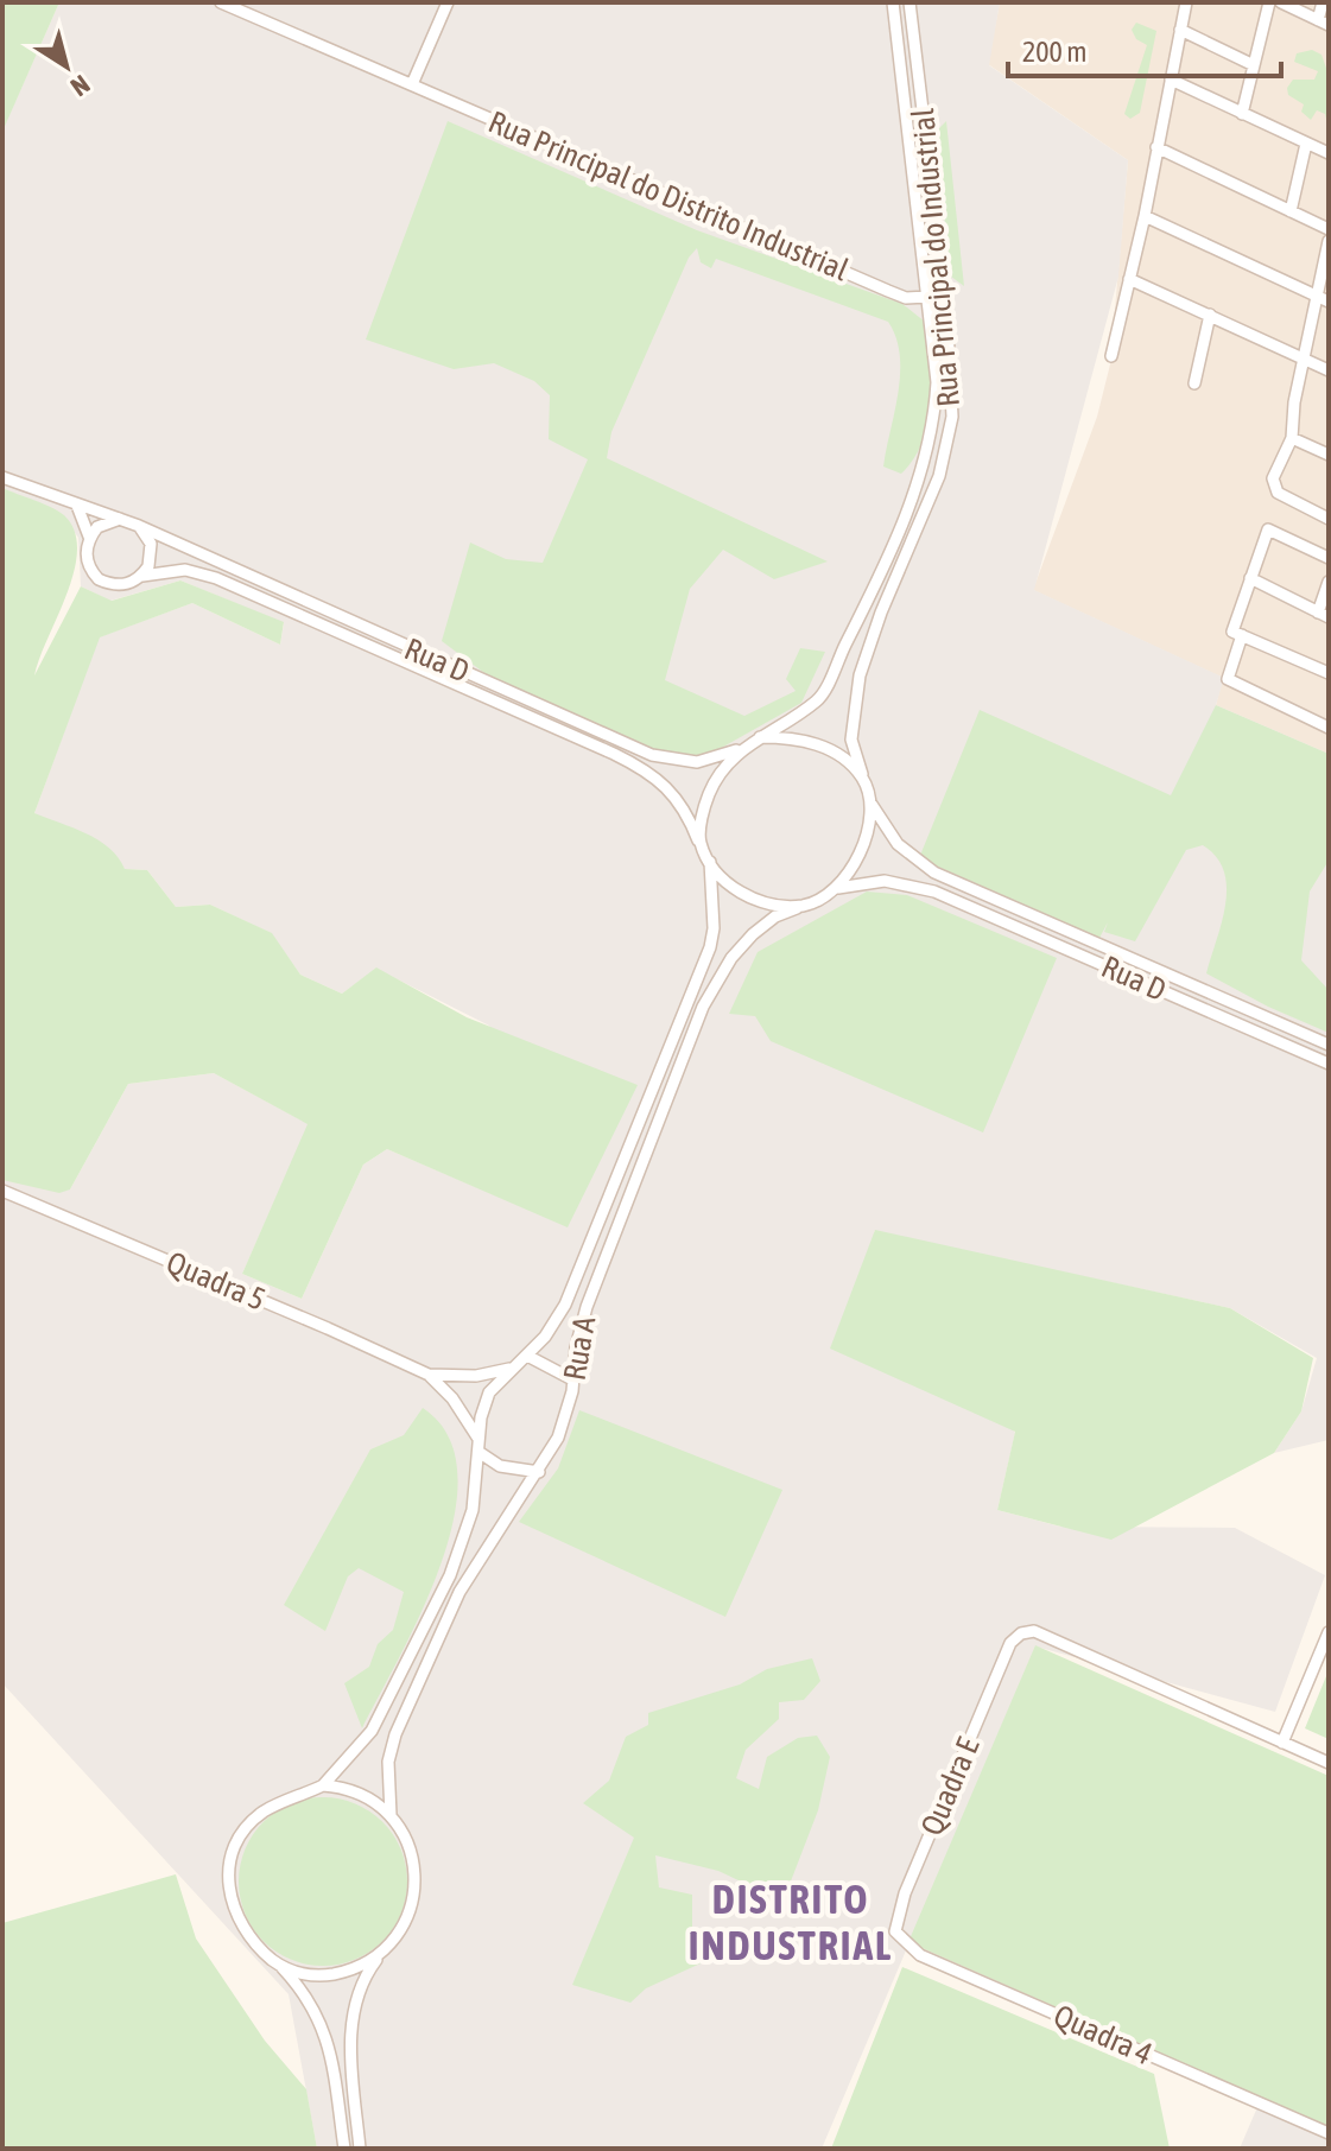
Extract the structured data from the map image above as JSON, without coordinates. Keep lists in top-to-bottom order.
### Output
{
  "streets": {
    "street": [
      "Rua Principal do Distrito Industrial",
      "Rua Principal do Industrial",
      "Rua D",
      "Quadra 5",
      "Rua A",
      "Quadra E",
      "Quadra 4"
    ]
  },
  "crossings": [
    ["Rua Principal do Distrito Industrial", "Rua Principal do Industrial"],
    ["Rua Principal do Industrial", "Rua D"],
    ["Rua Principal do Industrial", "Rua A"],
    ["Rua D", "Rua A"],
    ["Quadra 5", "Rua A"],
    ["Quadra E", "Quadra 4"]
  ],
  "districts": ["DISTRITO INDUSTRIAL"],
  "scale_bar": "200 m",
  "north": "bottom right"
}
